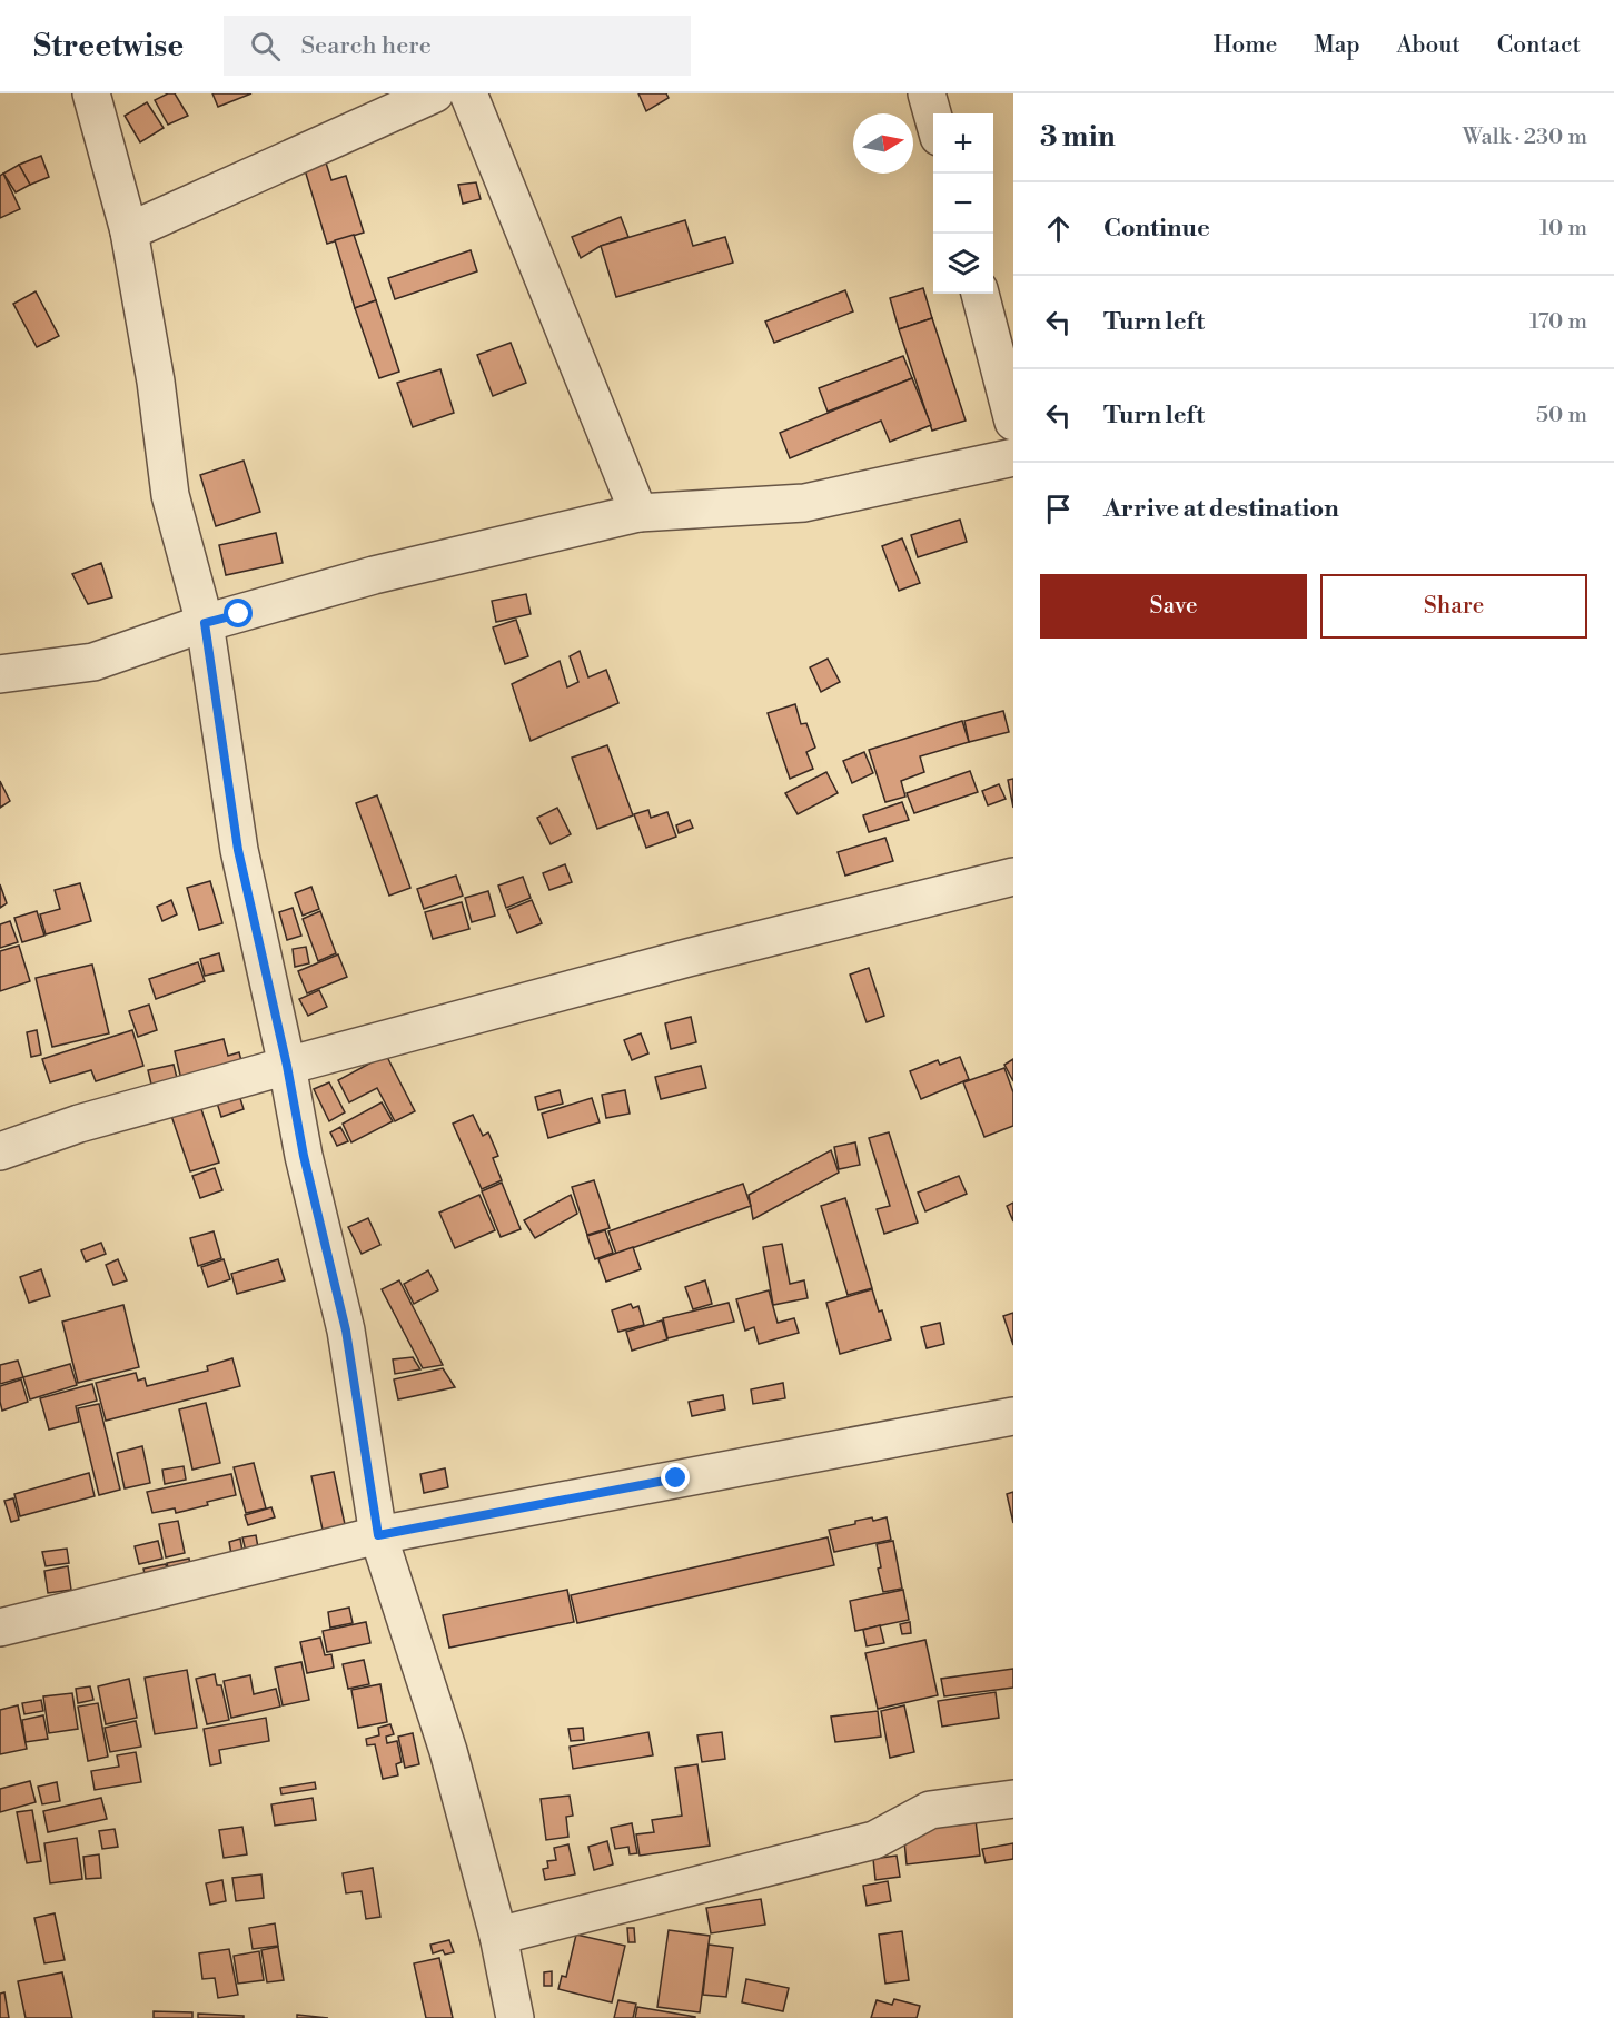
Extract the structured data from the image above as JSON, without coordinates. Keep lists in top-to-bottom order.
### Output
{
  "north": "right",
  "page": {
    "header": "Streetwise",
    "search": "Search here",
    "nav": [
      "Home",
      "Map",
      "About",
      "Contact"
    ],
    "heading": ["3 min", "Walk · 230 m"],
    "map_buttons": ["+", "−"],
    "list": [
      ["Continue", "10 m"],
      ["Turn left", "170 m"],
      ["Turn left", "50 m"],
      "Arrive at destination"
    ],
    "buttons": ["Save", "Share"]
  }
}
